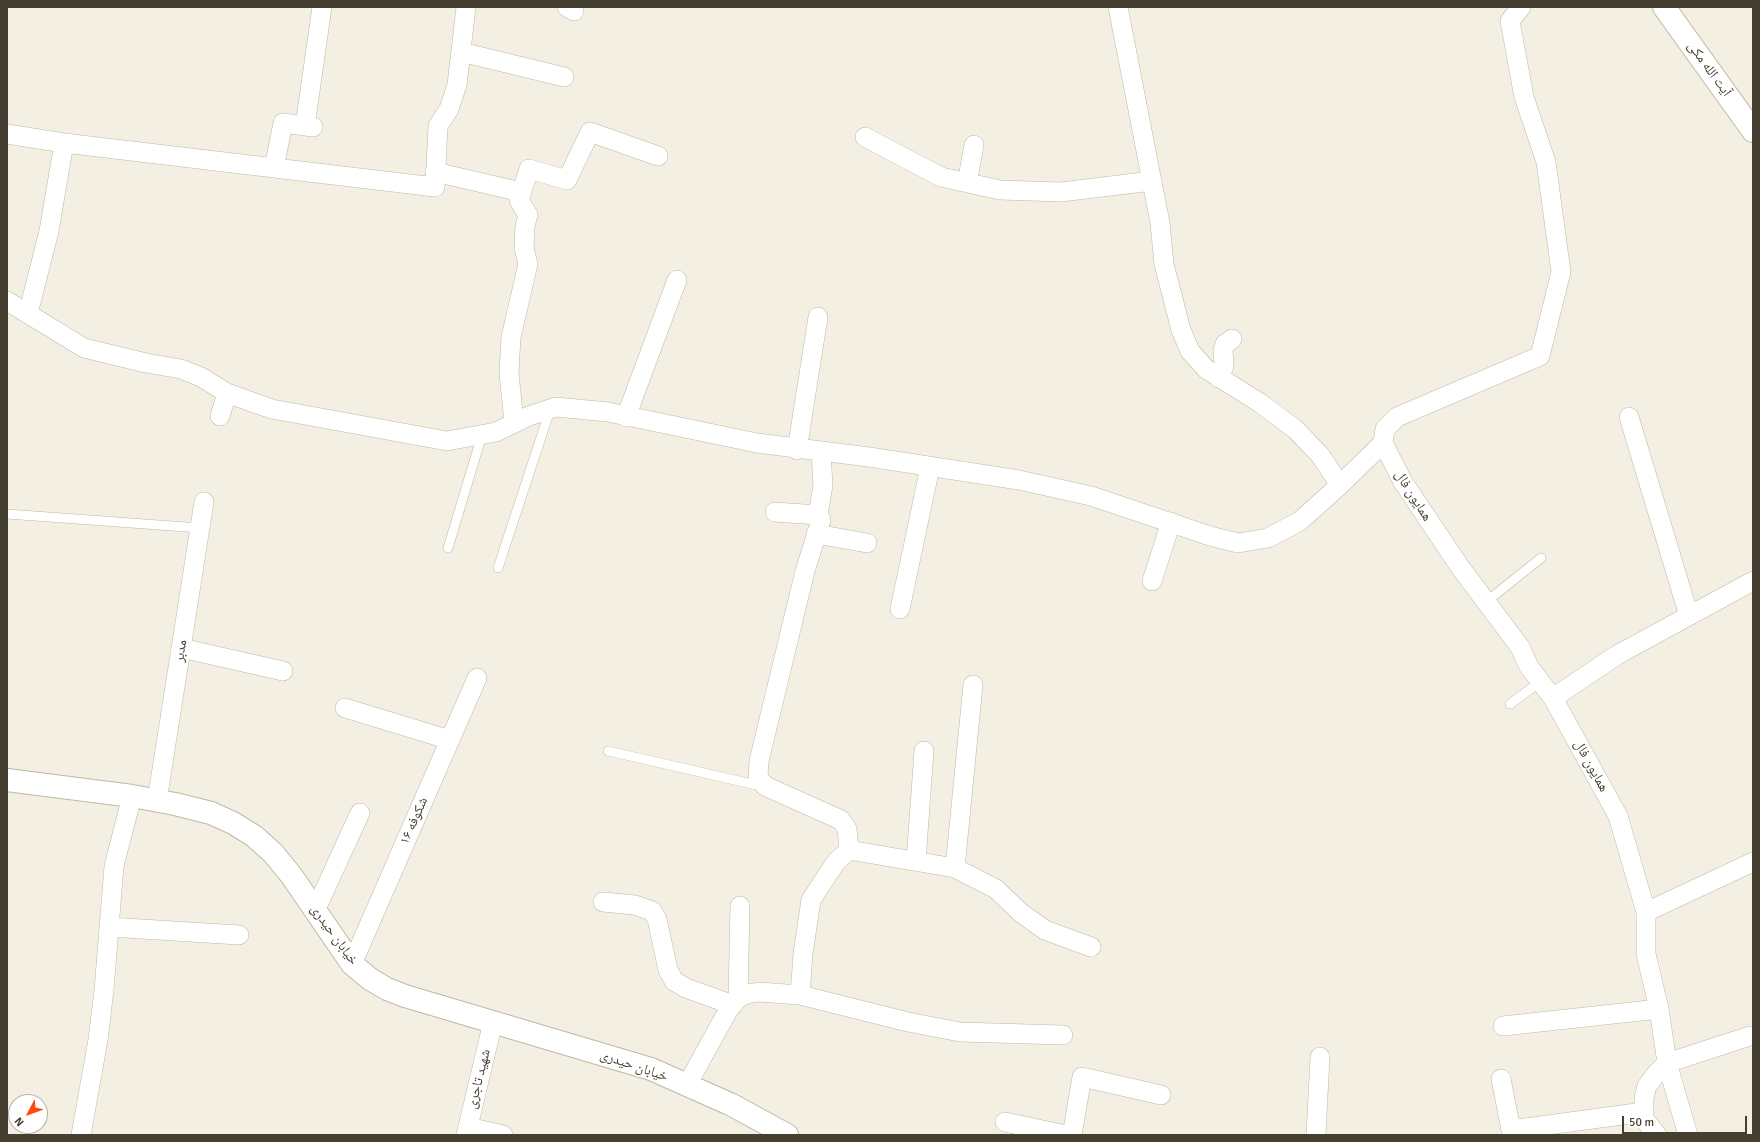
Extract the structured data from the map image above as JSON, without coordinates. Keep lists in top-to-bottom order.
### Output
{
  "streets": {
    "street": [
      "آیت الله مکی",
      "همایون فال",
      "مدبر",
      "شکوفه ۱۶",
      "خیابان حیدری",
      "شهید تاجری"
    ]
  },
  "crossings": [
    ["مدبر", "خیابان حیدری"],
    ["شکوفه ۱۶", "خیابان حیدری"],
    ["خیابان حیدری", "شهید تاجری"]
  ],
  "scale_bar": "50 m",
  "north": "bottom left"
}
